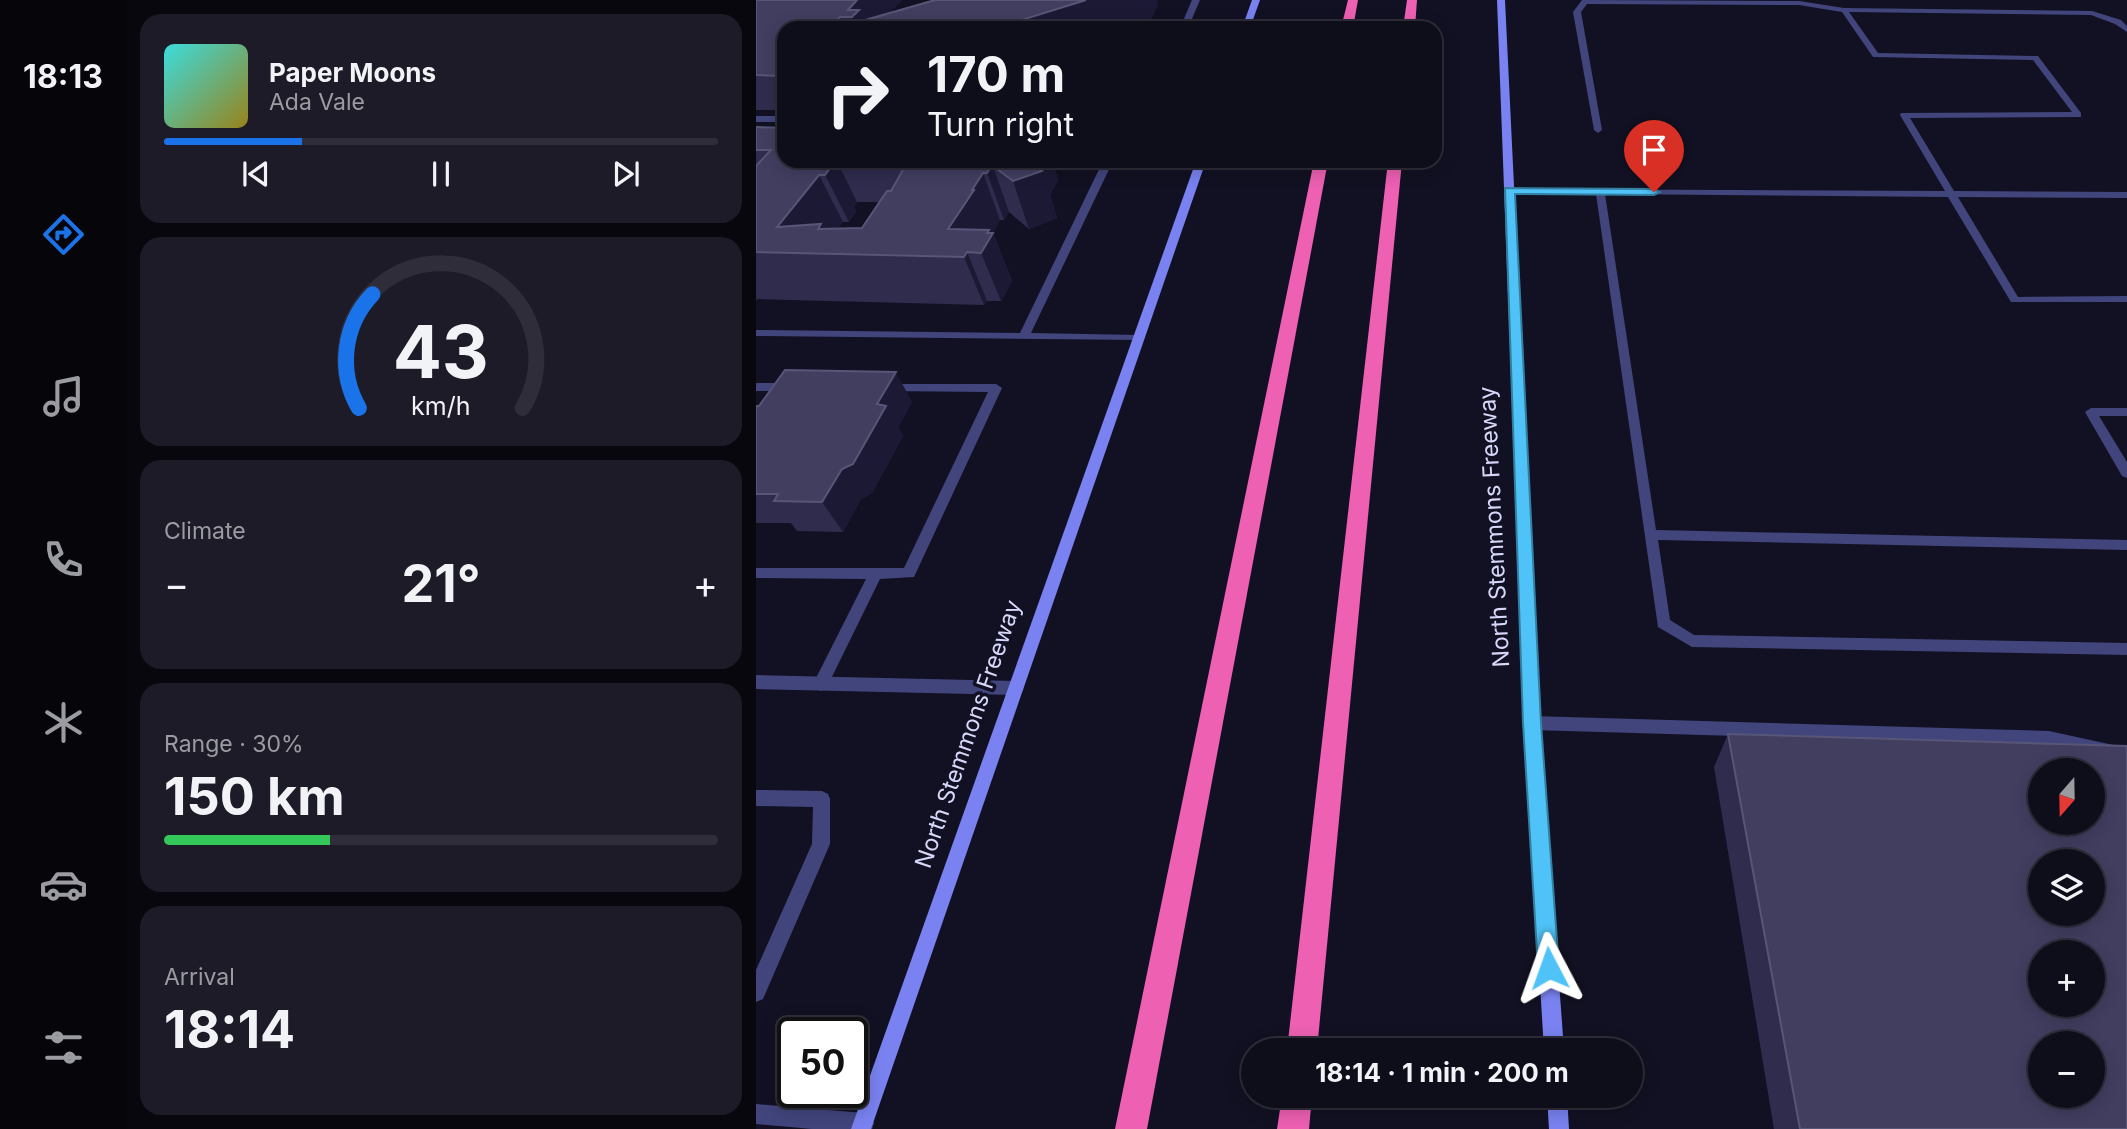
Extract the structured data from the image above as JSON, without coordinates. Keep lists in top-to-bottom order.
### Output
{
  "streets": {
    "main road": ["North Stemmons Freeway"]
  },
  "north": "bottom",
  "page": {
    "tabs": "18:13",
    "turn": ["170 m", "Turn right"],
    "song": ["Paper Moons", "Ada Vale"],
    "tile": [
      "Climate",
      ["Range · 30%", "150 km"],
      ["Arrival", "18:14"]
    ],
    "heat": ["−", "21°", "+"],
    "map_buttons": ["+", "−"],
    "limit": "50",
    "trip": "18:14 · 1 min · 200 m",
    "gauge": ["43", "km/h"]
  }
}
